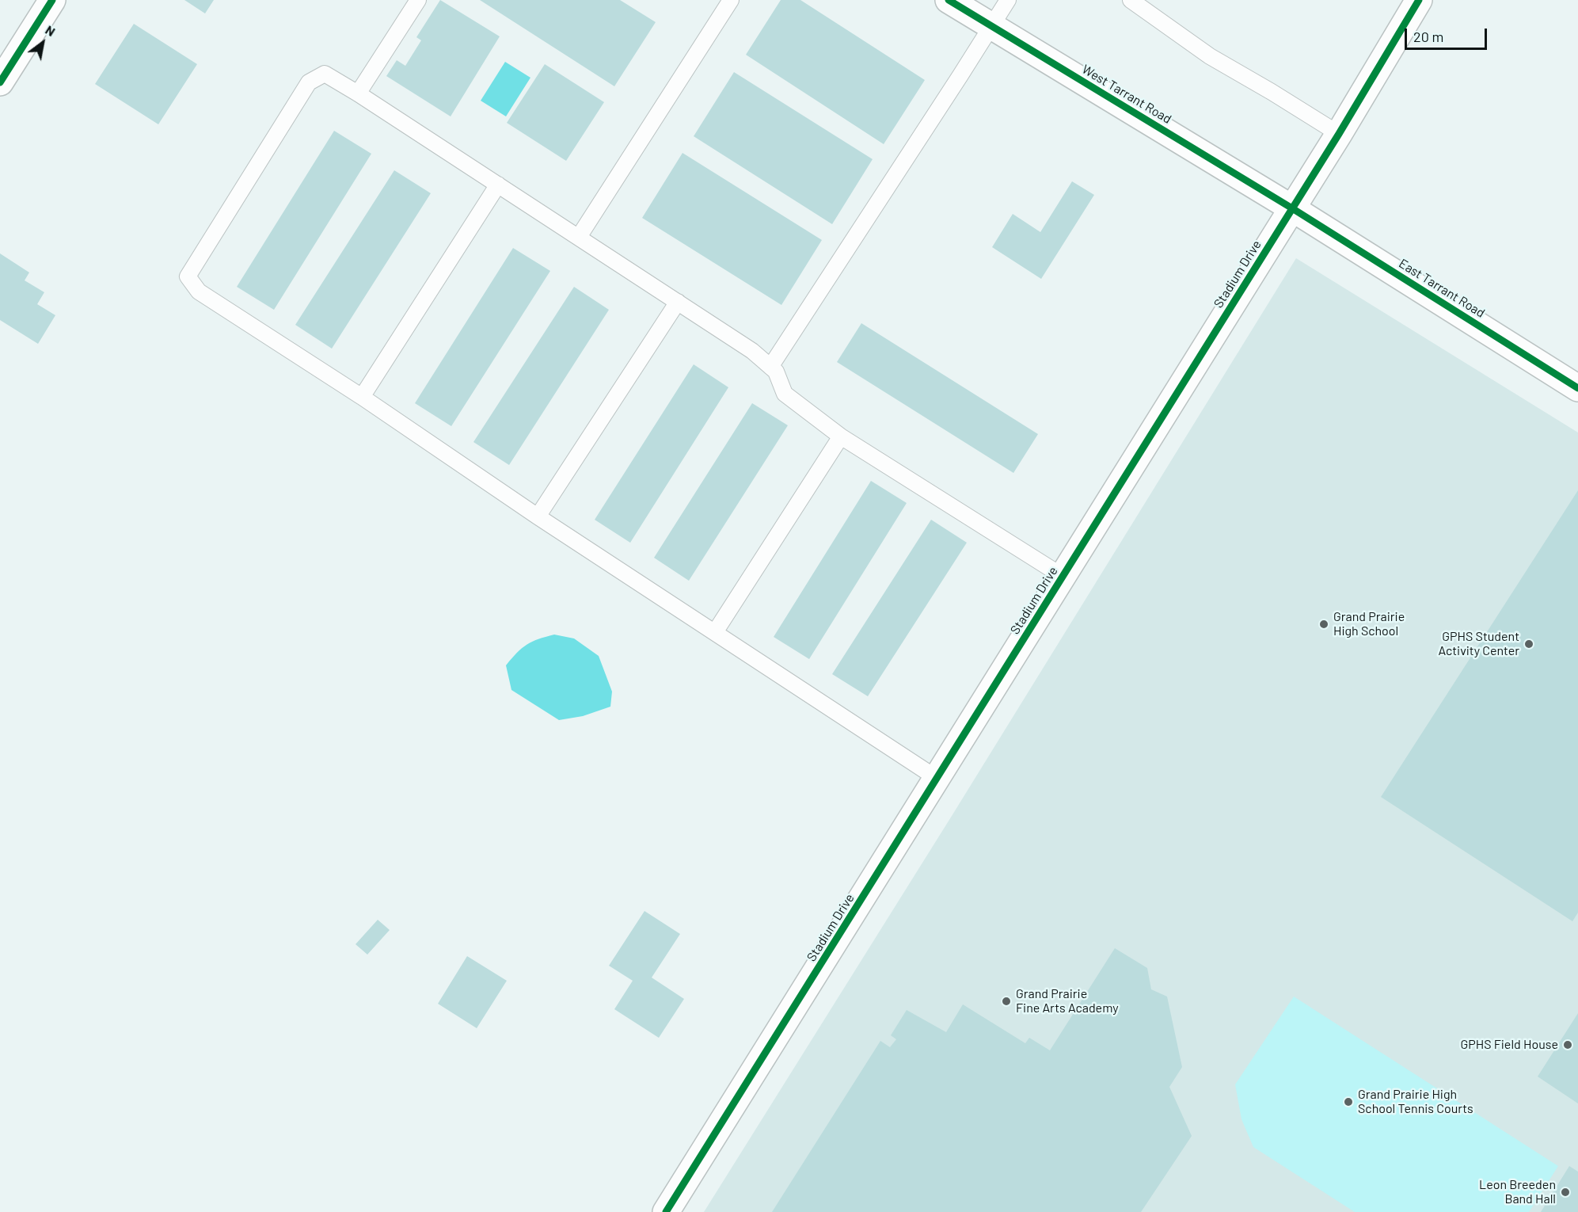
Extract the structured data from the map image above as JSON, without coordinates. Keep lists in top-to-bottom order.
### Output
{
  "streets": {
    "street": ["West Tarrant Road", "Stadium Drive", "East Tarrant Road"]
  },
  "crossings": [
    ["West Tarrant Road", "Stadium Drive"],
    ["West Tarrant Road", "East Tarrant Road"],
    ["Stadium Drive", "East Tarrant Road"]
  ],
  "places": [
    "Grand Prairie High School",
    "GPHS Student Activity Center",
    "Grand Prairie Fine Arts Academy",
    "GPHS Field House",
    "Grand Prairie High School Tennis Courts",
    "Leon Breeden Band Hall"
  ],
  "scale_bar": "20 m",
  "north": "top right"
}
